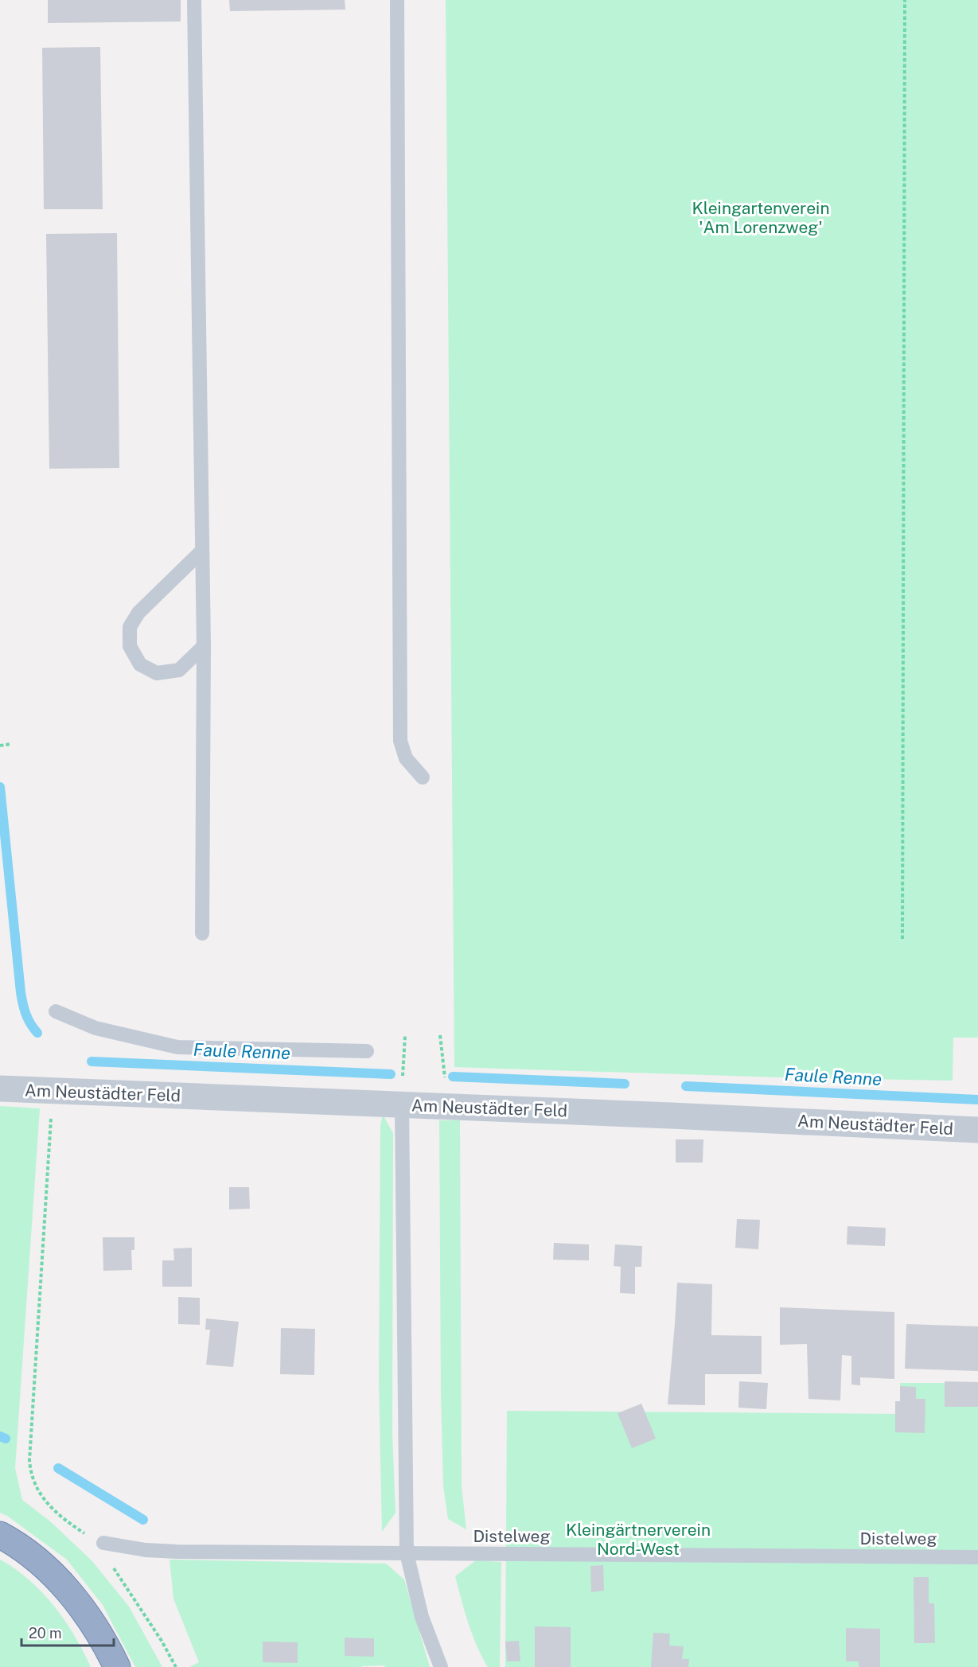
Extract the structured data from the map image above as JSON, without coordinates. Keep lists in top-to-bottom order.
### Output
{
  "streets": {
    "street": ["Am Neustädter Feld"],
    "lane": ["Distelweg"]
  },
  "water": ["Faule Renne"],
  "parks": ["Kleingartenverein 'Am Lorenzweg'", "Kleingärtnerverein Nord-West"],
  "scale_bar": "20 m"
}
